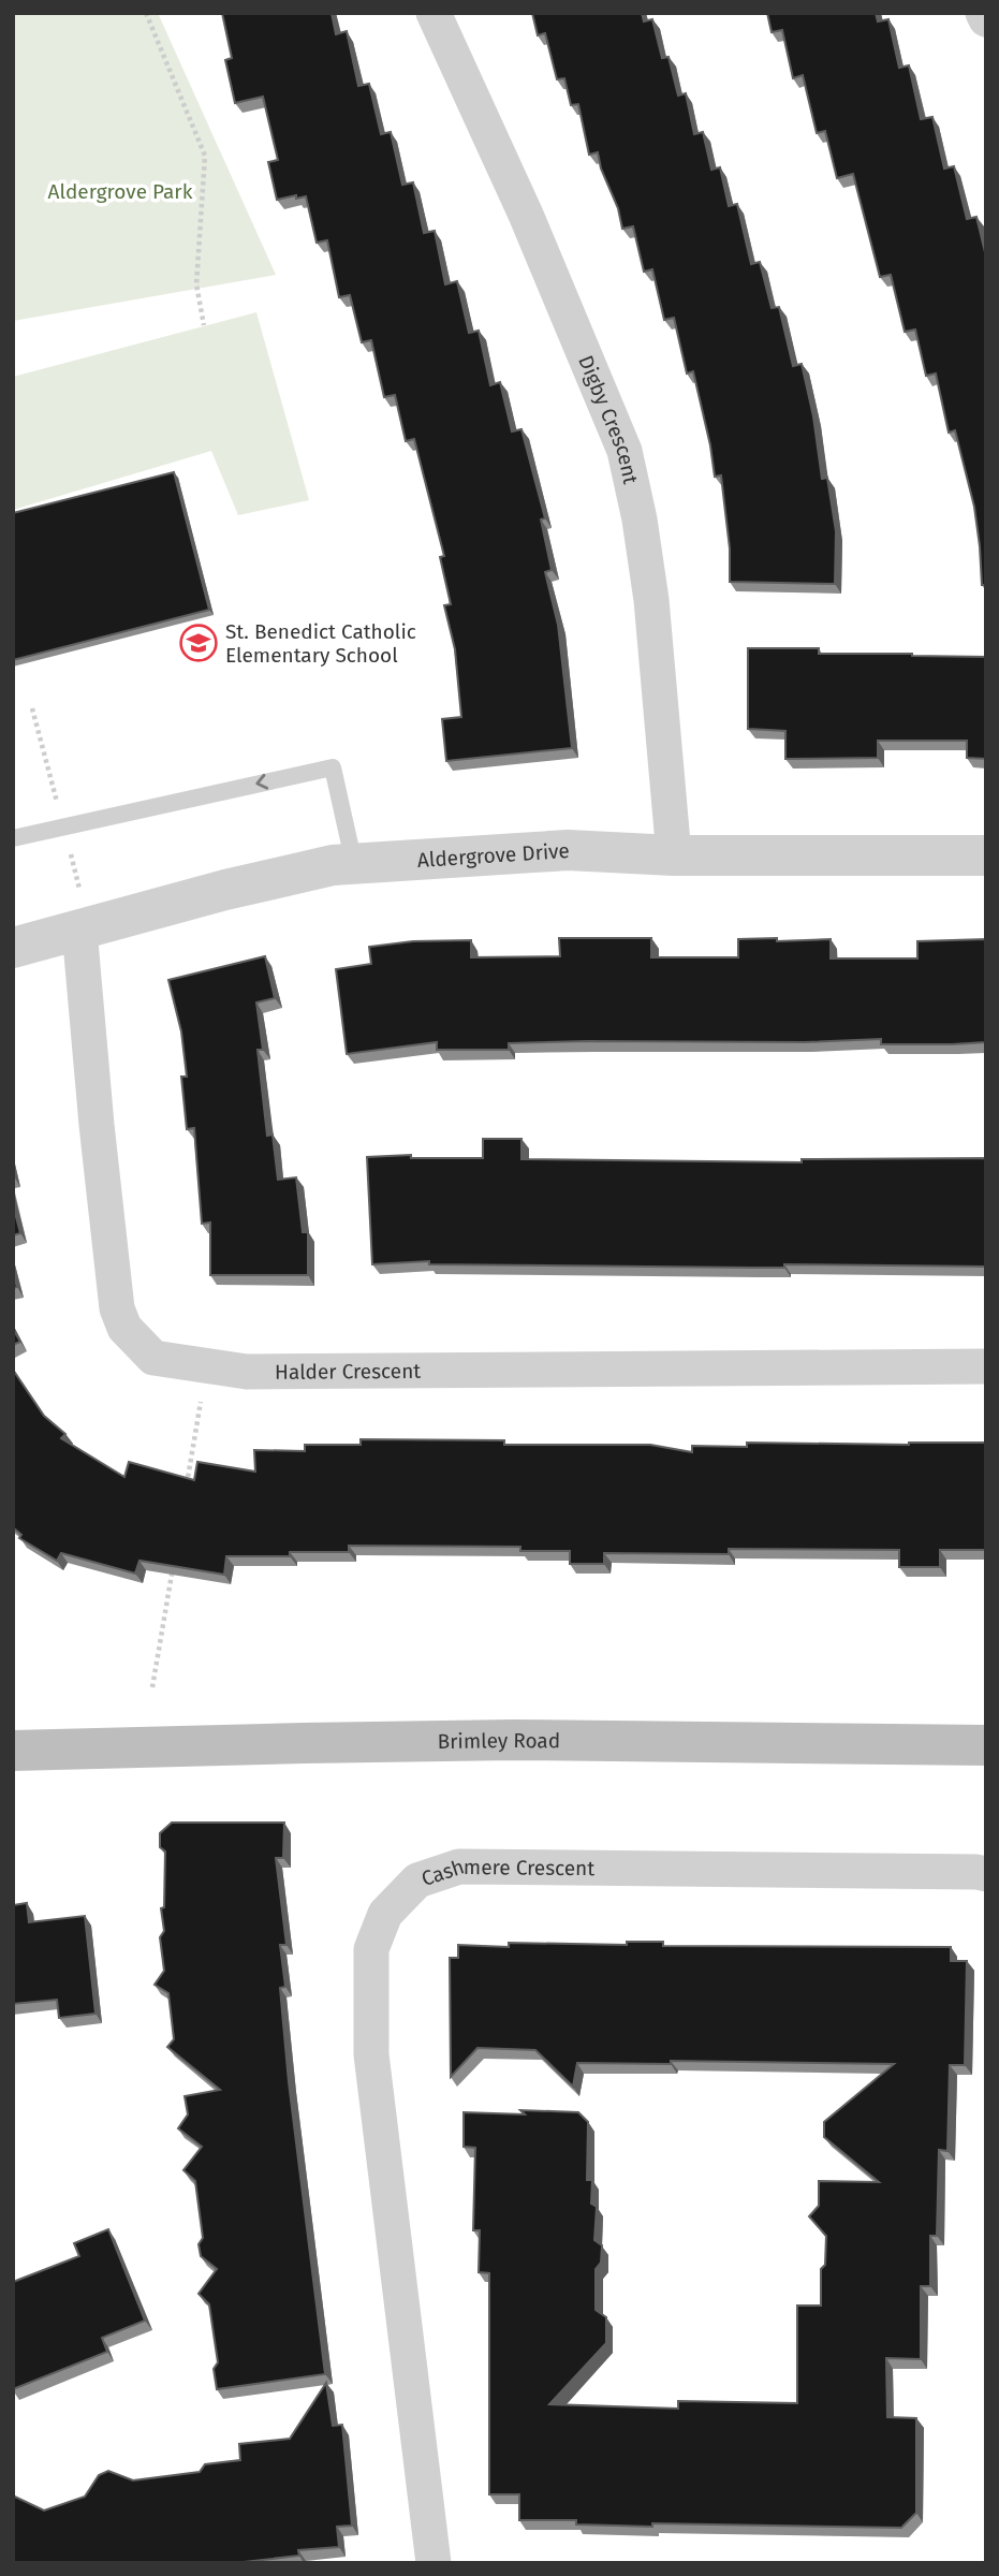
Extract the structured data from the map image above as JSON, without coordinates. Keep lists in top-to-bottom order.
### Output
{
  "streets": {
    "main road": ["Brimley Road"],
    "street": [
      "Digby Crescent",
      "Aldergrove Drive",
      "Halder Crescent",
      "Cashmere Crescent"
    ]
  },
  "crossings": [
    ["Digby Crescent", "Aldergrove Drive"],
    ["Aldergrove Drive", "Halder Crescent"]
  ],
  "parks": ["Aldergrove Park"],
  "places": {
    "school or university": ["St. Benedict Catholic Elementary School"]
  }
}
